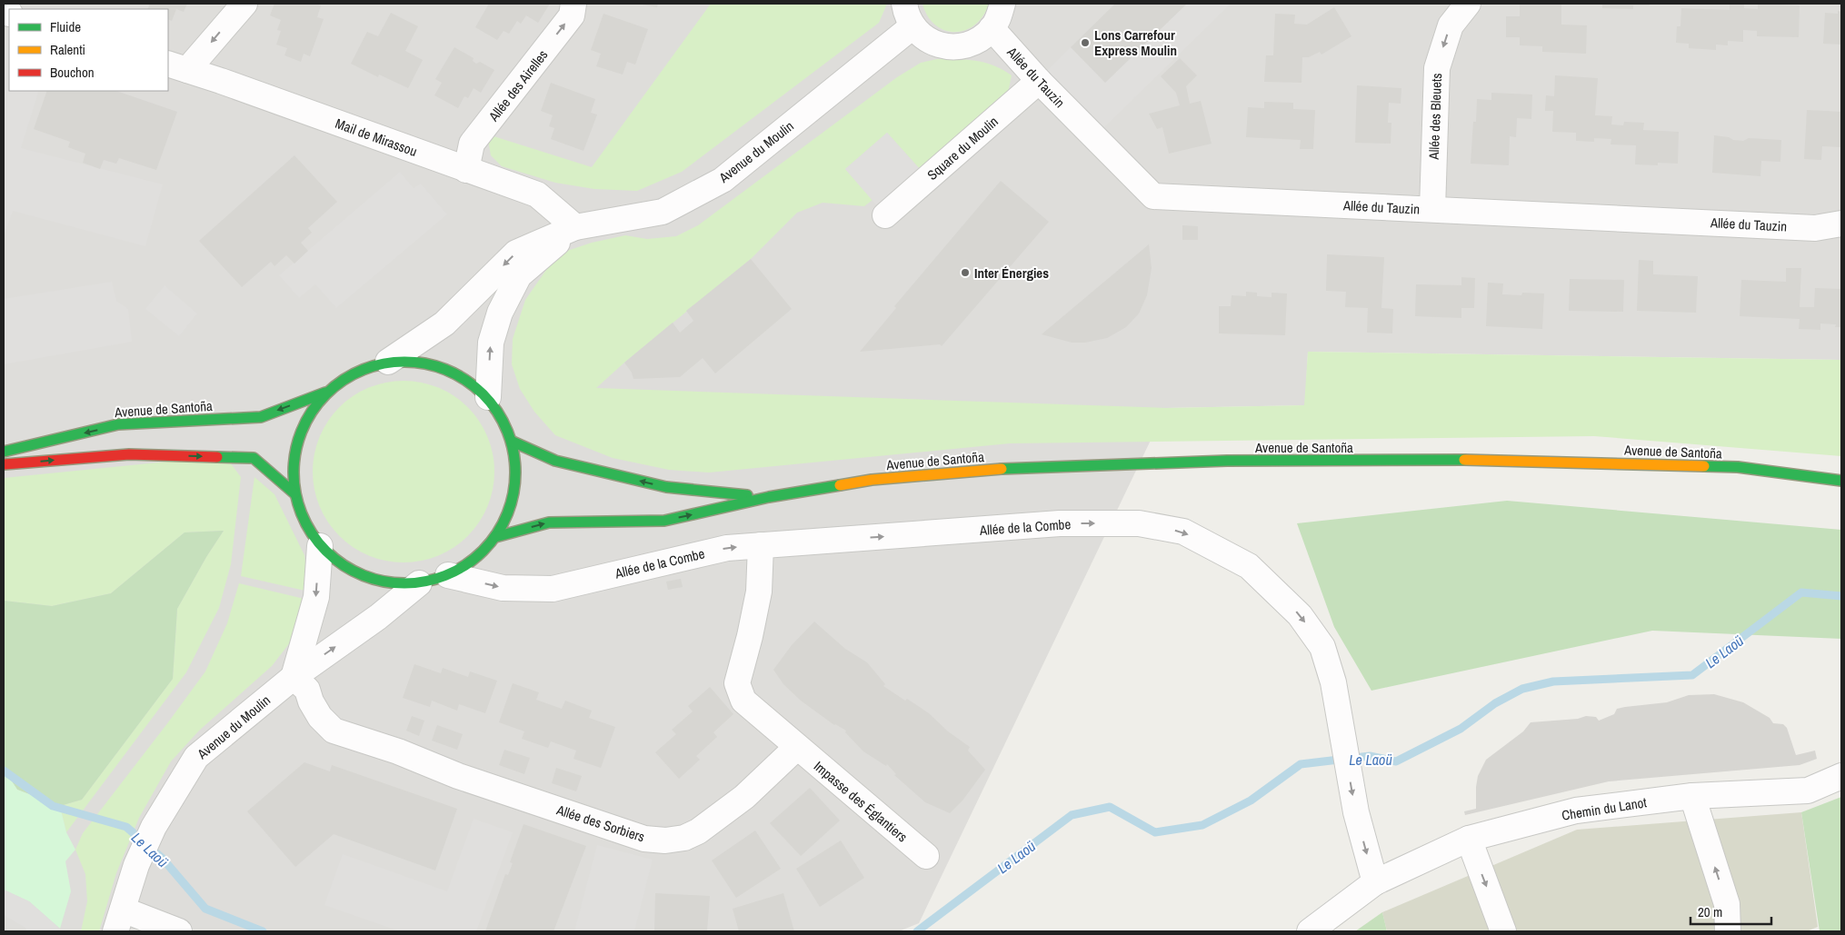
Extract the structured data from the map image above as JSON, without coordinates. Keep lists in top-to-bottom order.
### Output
{
  "streets": {
    "main road": ["Avenue de Santoña"],
    "street": [
      "Allée du Tauzin",
      "Allée des Airelles",
      "Allée des Bleuets",
      "Mail de Mirassou",
      "Square du Moulin",
      "Avenue du Moulin",
      "Allée de la Combe",
      "Impasse des Églantiers",
      "Chemin du Lanot",
      "Allée des Sorbiers"
    ]
  },
  "crossings": [
    ["Allée du Tauzin", "Allée des Bleuets"],
    ["Allée du Tauzin", "Square du Moulin"],
    ["Allée des Airelles", "Mail de Mirassou"],
    ["Mail de Mirassou", "Avenue du Moulin"],
    ["Avenue du Moulin", "Allée des Sorbiers"],
    ["Allée de la Combe", "Chemin du Lanot"],
    ["Impasse des Églantiers", "Allée des Sorbiers"]
  ],
  "one_way": ["Allée des Airelles", "Allée des Bleuets", "Allée de la Combe"],
  "water": ["Le Laoü"],
  "places": ["Lons Carrefour Express Moulin", "Inter Énergies"],
  "legend": ["Fluide", "Ralenti", "Bouchon"],
  "scale_bar": "20 m"
}
